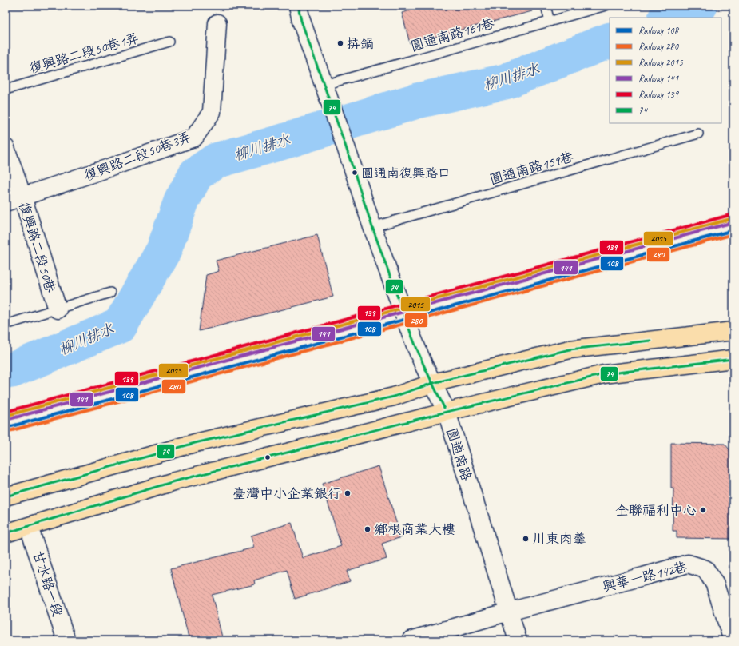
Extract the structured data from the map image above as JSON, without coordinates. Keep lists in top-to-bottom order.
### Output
{
  "streets": {
    "street": [
      "復興路二段50巷3弄",
      "復興路二段50巷",
      "圓通南路",
      "興華一路142巷",
      "甘水路一段"
    ],
    "lane": ["圓通南路161巷", "復興路二段50巷1弄", "圓通南路159巷"]
  },
  "crossings": [
    ["圓通南路161巷", "圓通南路"],
    ["復興路二段50巷3弄", "復興路二段50巷"],
    ["圓通南路159巷", "圓通南路"],
    ["圓通南路", "興華一路142巷"]
  ],
  "water": ["柳川排水"],
  "places": [
    "挵鍋",
    "圓通南復興路口",
    "臺灣中小企業銀行",
    "全聯福利中心",
    "鄉根商業大樓",
    "川東肉羹"
  ],
  "lines": [
    "transit line 74",
    "rail line 139",
    "rail line 2015",
    "rail line 141",
    "rail line 108",
    "rail line 280"
  ],
  "legend": [
    "Railway 108",
    "Railway 280",
    "Railway 2015",
    "Railway 141",
    "Railway 139",
    "74"
  ]
}
